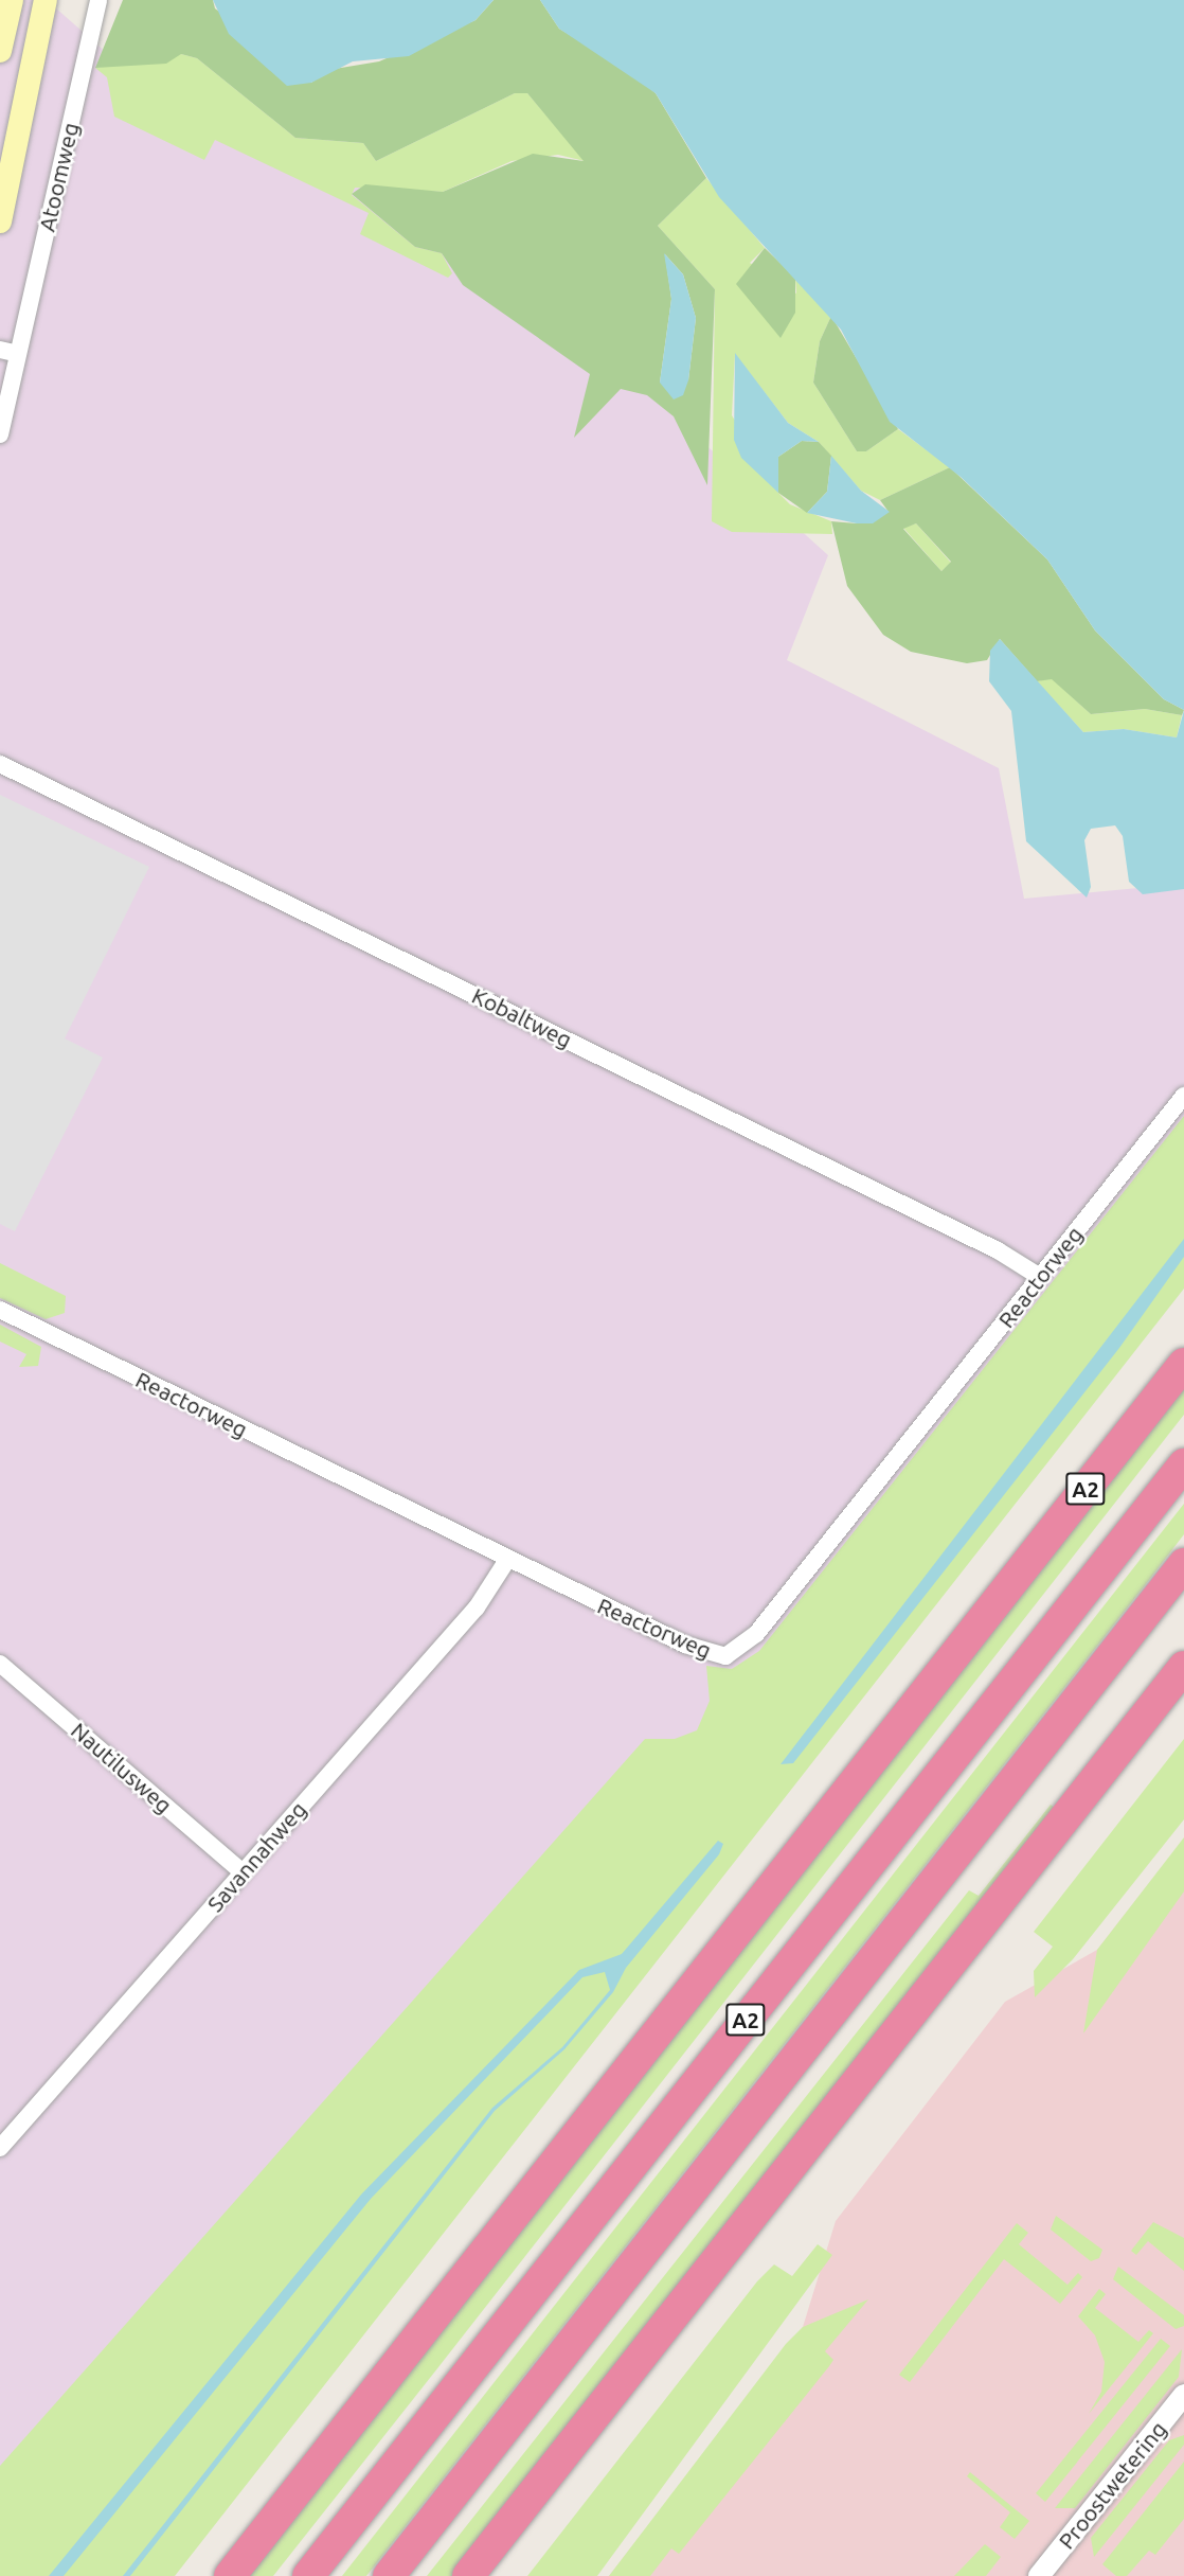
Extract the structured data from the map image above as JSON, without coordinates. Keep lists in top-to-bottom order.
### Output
{
  "streets": {
    "highway": ["A2"],
    "street": [
      "Atoomweg",
      "Kobaltweg",
      "Reactorweg",
      "Nautilusweg",
      "Savannahweg",
      "Proostwetering"
    ]
  },
  "crossings": [
    ["Kobaltweg", "Reactorweg"],
    ["Reactorweg", "Savannahweg"],
    ["Nautilusweg", "Savannahweg"]
  ]
}
